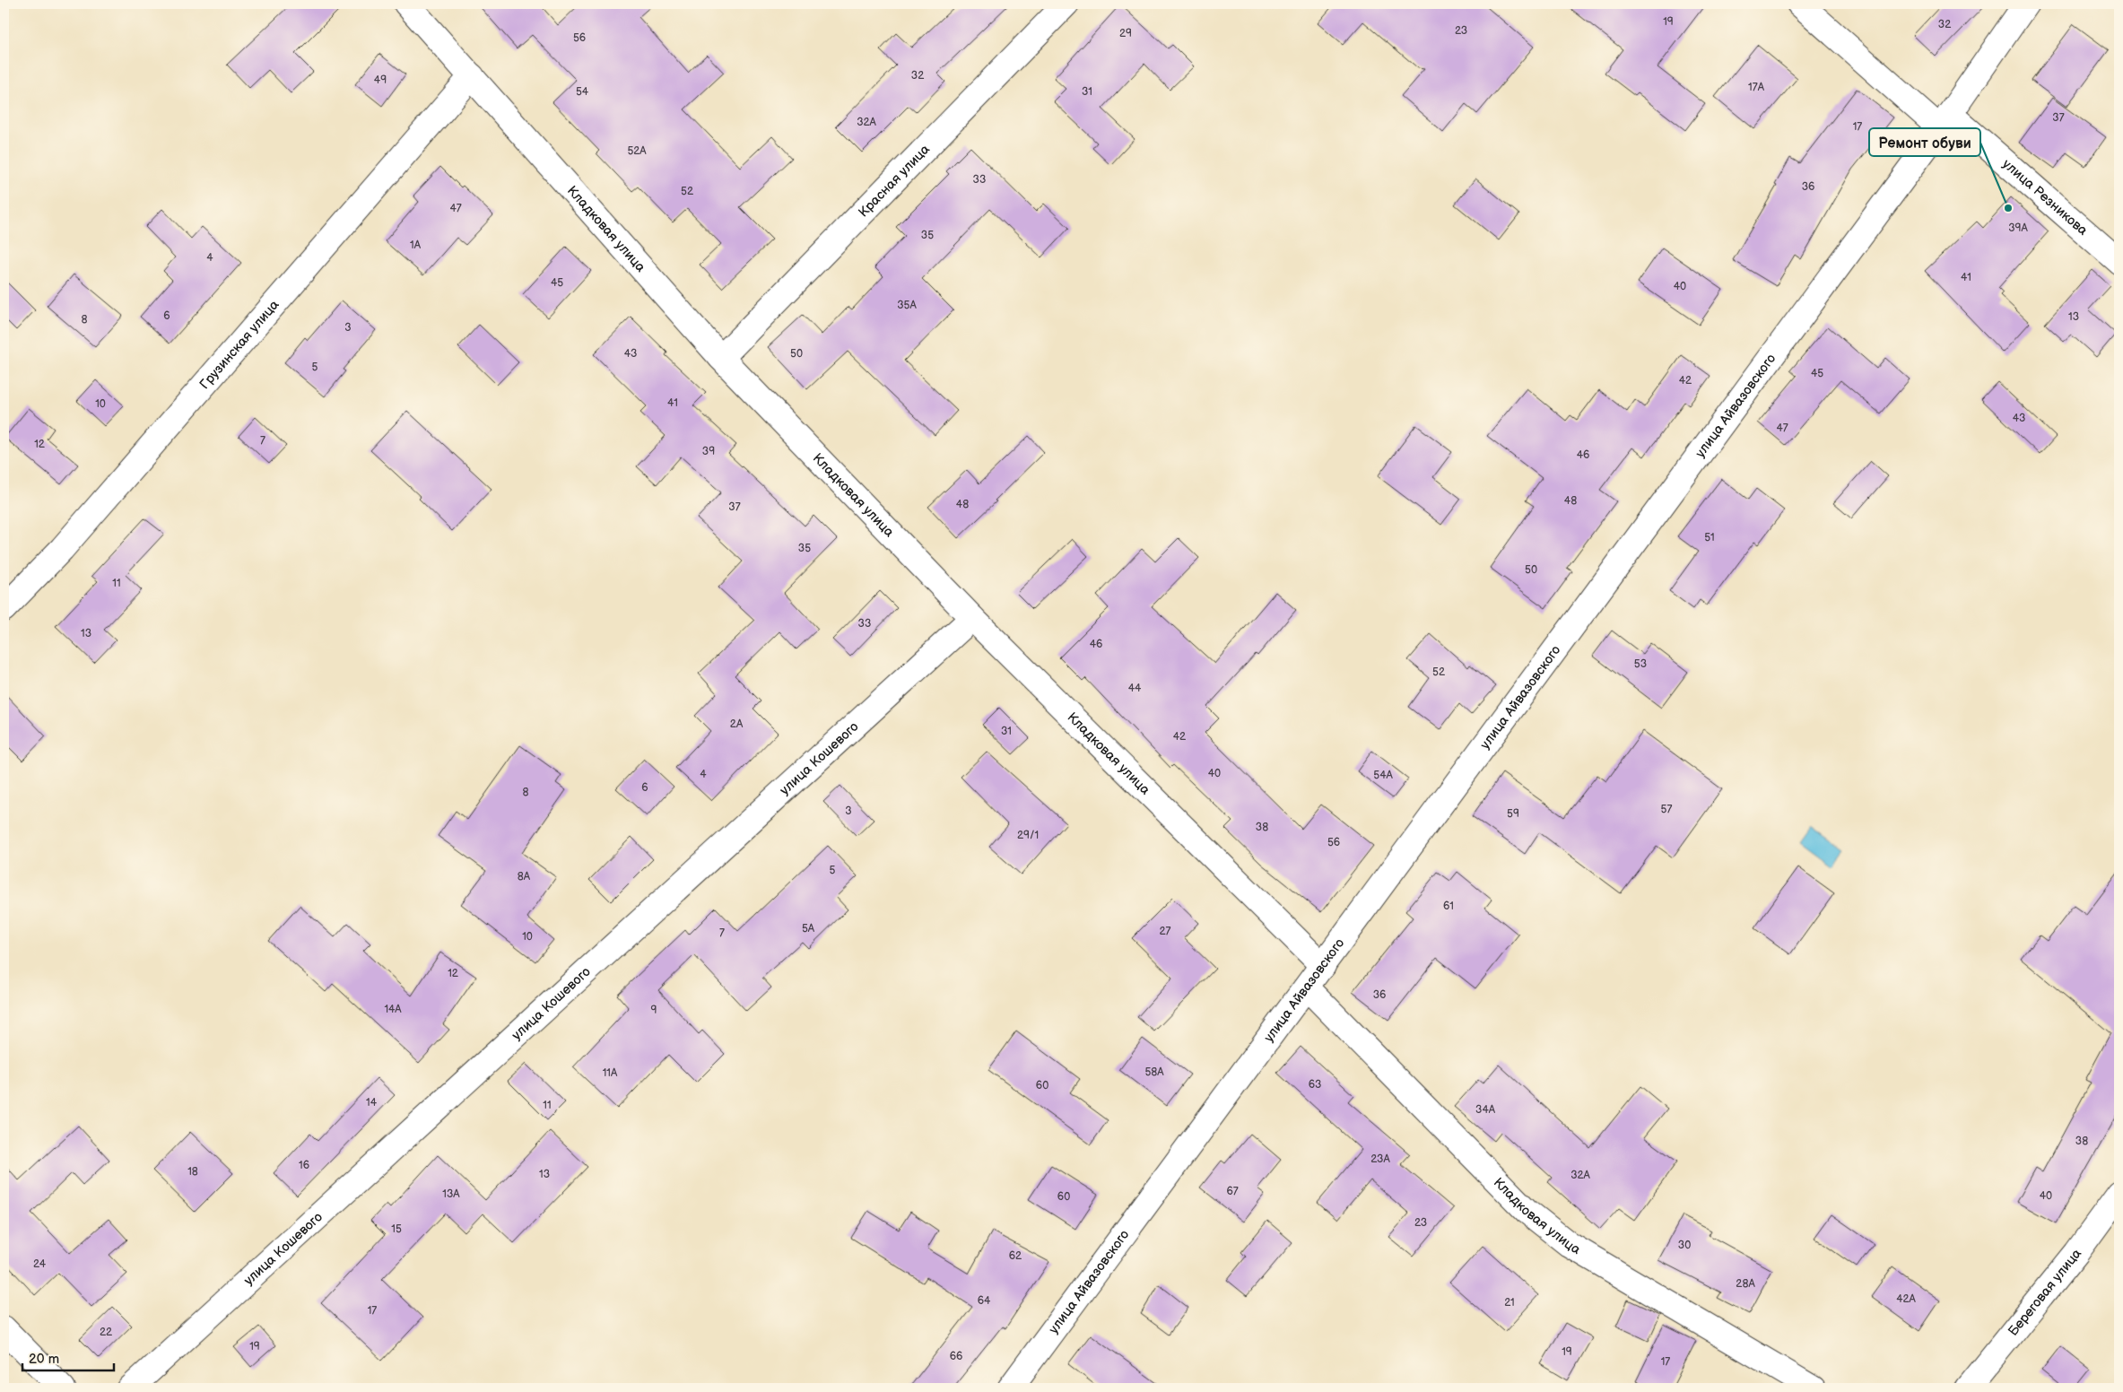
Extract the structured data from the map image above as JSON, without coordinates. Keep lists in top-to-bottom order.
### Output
{
  "streets": {
    "street": [
      "Красная улица",
      "улица Резникова",
      "Кладковая улица",
      "Грузинская улица",
      "улица Айвазовского",
      "улица Кошевого",
      "Береговая улица"
    ]
  },
  "crossings": [
    ["Красная улица", "Кладковая улица"],
    ["улица Резникова", "улица Айвазовского"],
    ["Кладковая улица", "Грузинская улица"],
    ["Кладковая улица", "улица Айвазовского"],
    ["Кладковая улица", "улица Кошевого"]
  ],
  "places": ["Ремонт обуви"],
  "house_numbers": [
    "19",
    "32",
    "23",
    "29",
    "56",
    "32",
    "49",
    "17А",
    "54",
    "31",
    "37",
    "32А",
    "17",
    "52А",
    "33",
    "36",
    "52",
    "47",
    "39А",
    "35",
    "1А",
    "4",
    "41",
    "45",
    "40",
    "35А",
    "6",
    "13",
    "8",
    "3",
    "43",
    "50",
    "5",
    "45",
    "42",
    "41",
    "10",
    "43",
    "47",
    "7",
    "12",
    "39",
    "46",
    "48",
    "48",
    "37",
    "51",
    "35",
    "50",
    "11",
    "33",
    "13",
    "46",
    "53",
    "52",
    "44",
    "2А",
    "31",
    "42",
    "40",
    "4",
    "54А",
    "6",
    "8",
    "57",
    "3",
    "59",
    "38",
    "29/1",
    "56",
    "5",
    "8А",
    "61",
    "5А",
    "27",
    "7",
    "10",
    "12",
    "36",
    "14А",
    "9",
    "58А",
    "11А",
    "63",
    "60",
    "14",
    "11",
    "34А",
    "38",
    "23А",
    "16",
    "18",
    "13",
    "32А",
    "67",
    "13А",
    "40",
    "60",
    "23",
    "15",
    "30",
    "62",
    "24",
    "28А",
    "42А",
    "64",
    "21",
    "17",
    "22",
    "19",
    "19",
    "66",
    "17"
  ],
  "scale_bar": "20 m"
}
